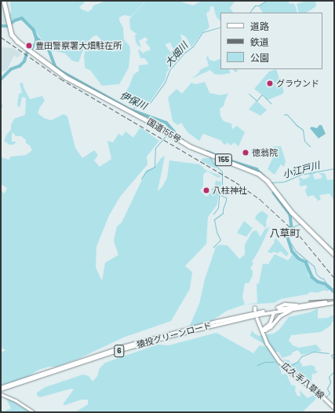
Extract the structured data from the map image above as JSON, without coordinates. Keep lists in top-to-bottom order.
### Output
{
  "streets": {
    "highway": ["国道155号", "155"],
    "main road": ["猿投グリーンロード", "6", "広久手八草線"]
  },
  "districts": ["八草町"],
  "water": ["大畑川", "伊保川", "小江戸川"],
  "places": [
    "豊田警察署大畑駐在所",
    "グラウンド",
    "徳翁院",
    "八柱神社"
  ],
  "legend": ["道路", "鉄道", "公園"]
}
